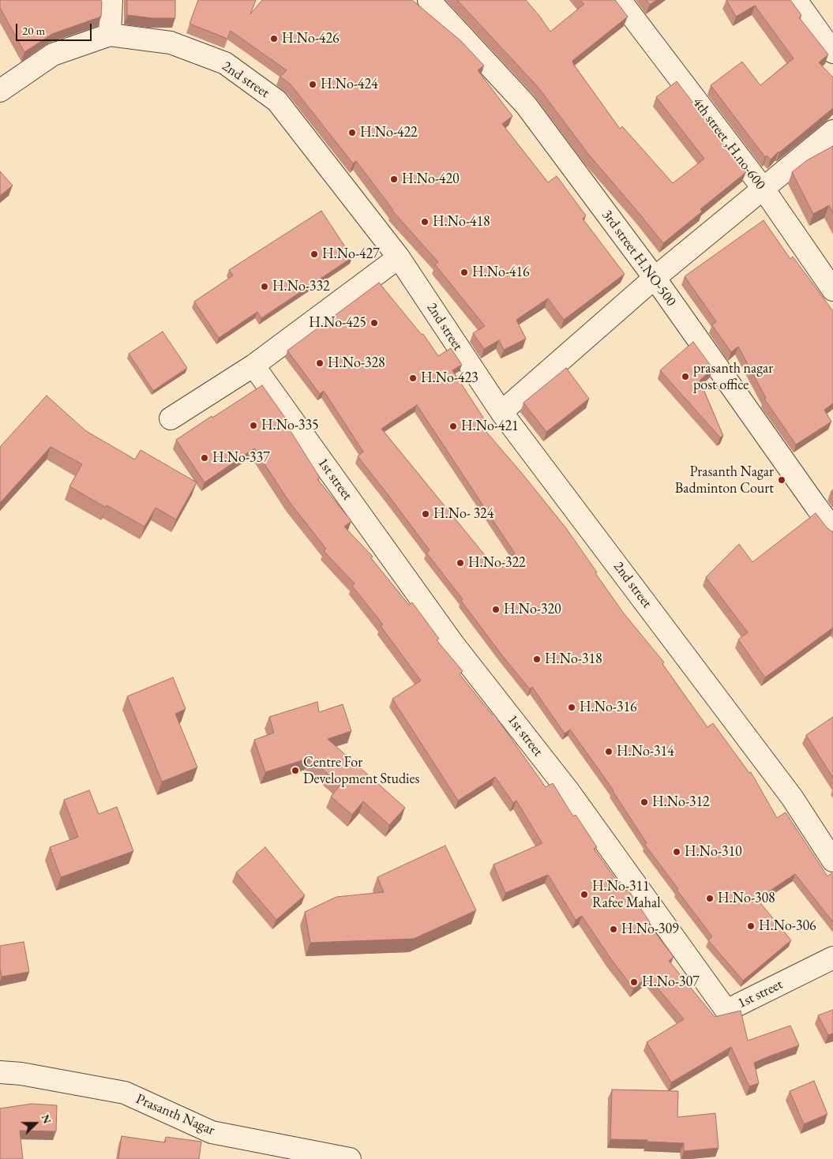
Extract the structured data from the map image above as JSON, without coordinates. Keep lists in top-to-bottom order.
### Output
{
  "streets": {
    "street": [
      "2nd street",
      "4th street ,H.no-600",
      "3rd street H.NO-500",
      "1st street",
      "Prasanth Nagar"
    ]
  },
  "places": [
    "H.No-426",
    "H.No-424",
    "H.No-422",
    "H.No-420",
    "H.No-418",
    "H.No-427",
    "H.No-416",
    "H.No-332",
    "H.No-425",
    "H.No-328",
    "prasanth nagar post office",
    "H.No-423",
    "H.No-335",
    "H.No-421",
    "H.No-337",
    "Prasanth Nagar Badminton Court",
    "H.No- 324",
    "H.No-322",
    "H.No-320",
    "H.No-318",
    "H.No-316",
    "H.No-314",
    "Centre For Development Studies",
    "H.No-312",
    "H.No-310",
    "H.No-311 Rafee Mahal",
    "H.No-308",
    "H.No-306",
    "H.No-309",
    "H.No-307"
  ],
  "scale_bar": "20 m",
  "north": "right"
}
